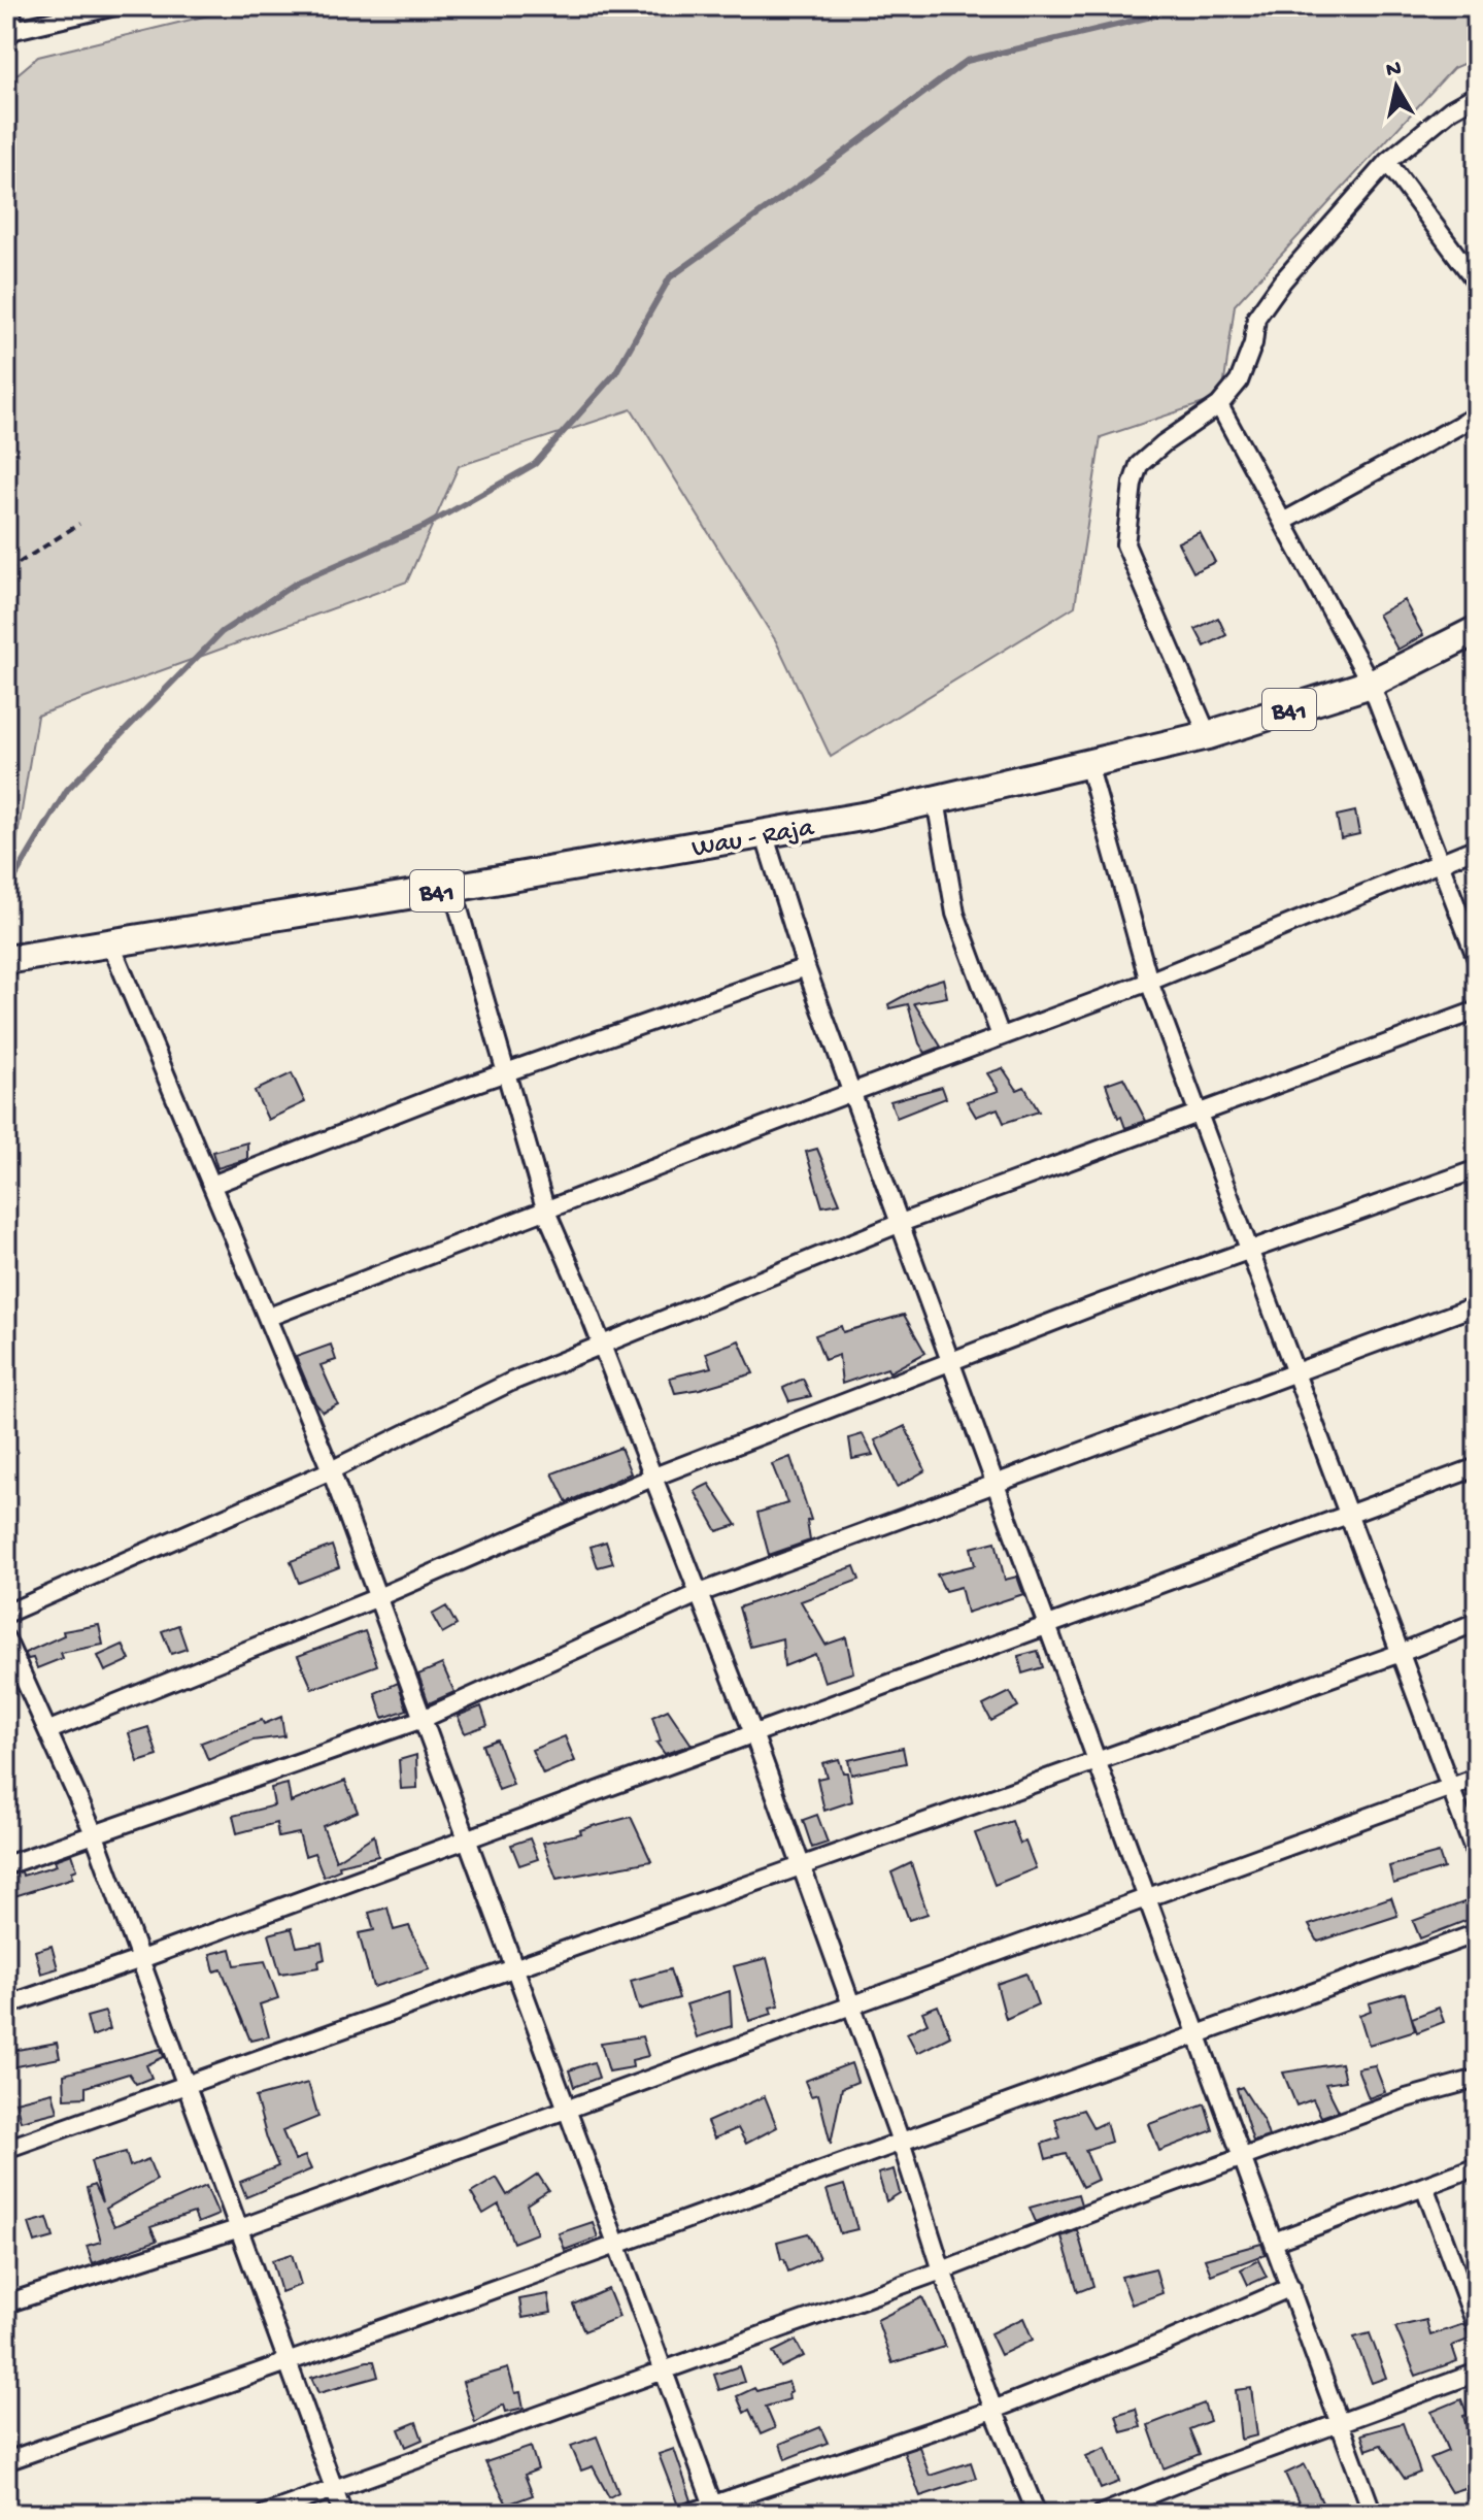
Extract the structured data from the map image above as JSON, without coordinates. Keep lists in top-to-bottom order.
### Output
{
  "streets": {
    "main road": ["B41", "Wau - Raja"]
  },
  "north": "top"
}
